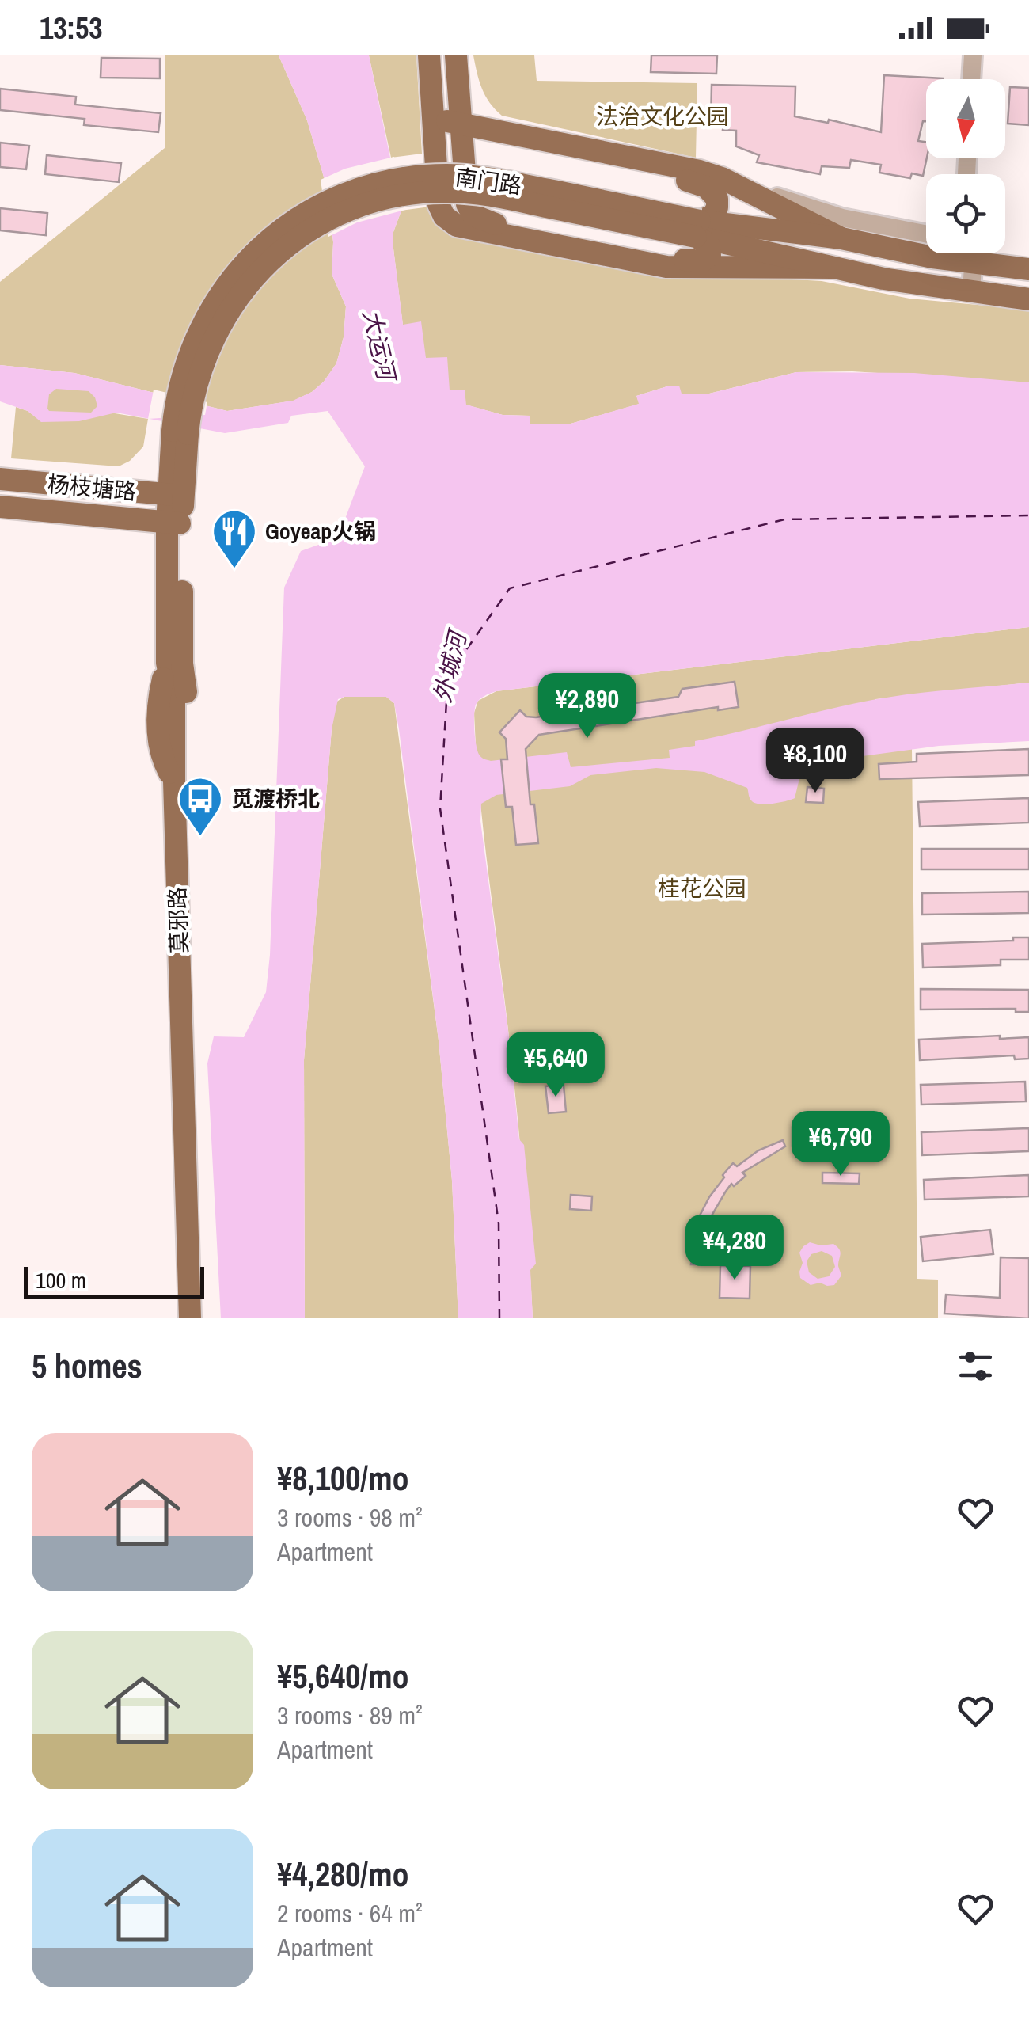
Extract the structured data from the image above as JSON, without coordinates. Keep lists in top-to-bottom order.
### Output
{
  "streets": {
    "main road": ["南门路", "杨枝塘路", "莫邪路"]
  },
  "crossings": [
    ["南门路", "杨枝塘路"],
    ["南门路", "莫邪路"],
    ["杨枝塘路", "莫邪路"]
  ],
  "water": ["大运河", "外城河"],
  "parks": ["法治文化公园", "桂花公园"],
  "places": {
    "restaurant": ["Goyeap火锅"],
    "bus stop": ["觅渡桥北"]
  },
  "scale_bar": "100 m",
  "north": "bottom",
  "page": {
    "status": "13:53",
    "price": [
      "¥2,890",
      "¥8,100",
      "¥5,640",
      "¥6,790",
      "¥4,280"
    ],
    "scale": "100 m",
    "heading": "5 homes",
    "list": [
      {
        "name": "¥8,100/mo",
        "note": "3 rooms · 98 m² · Apartment"
      },
      {
        "name": "¥5,640/mo",
        "note": "3 rooms · 89 m² · Apartment"
      },
      {
        "name": "¥4,280/mo",
        "note": "2 rooms · 64 m² · Apartment"
      }
    ]
  }
}
